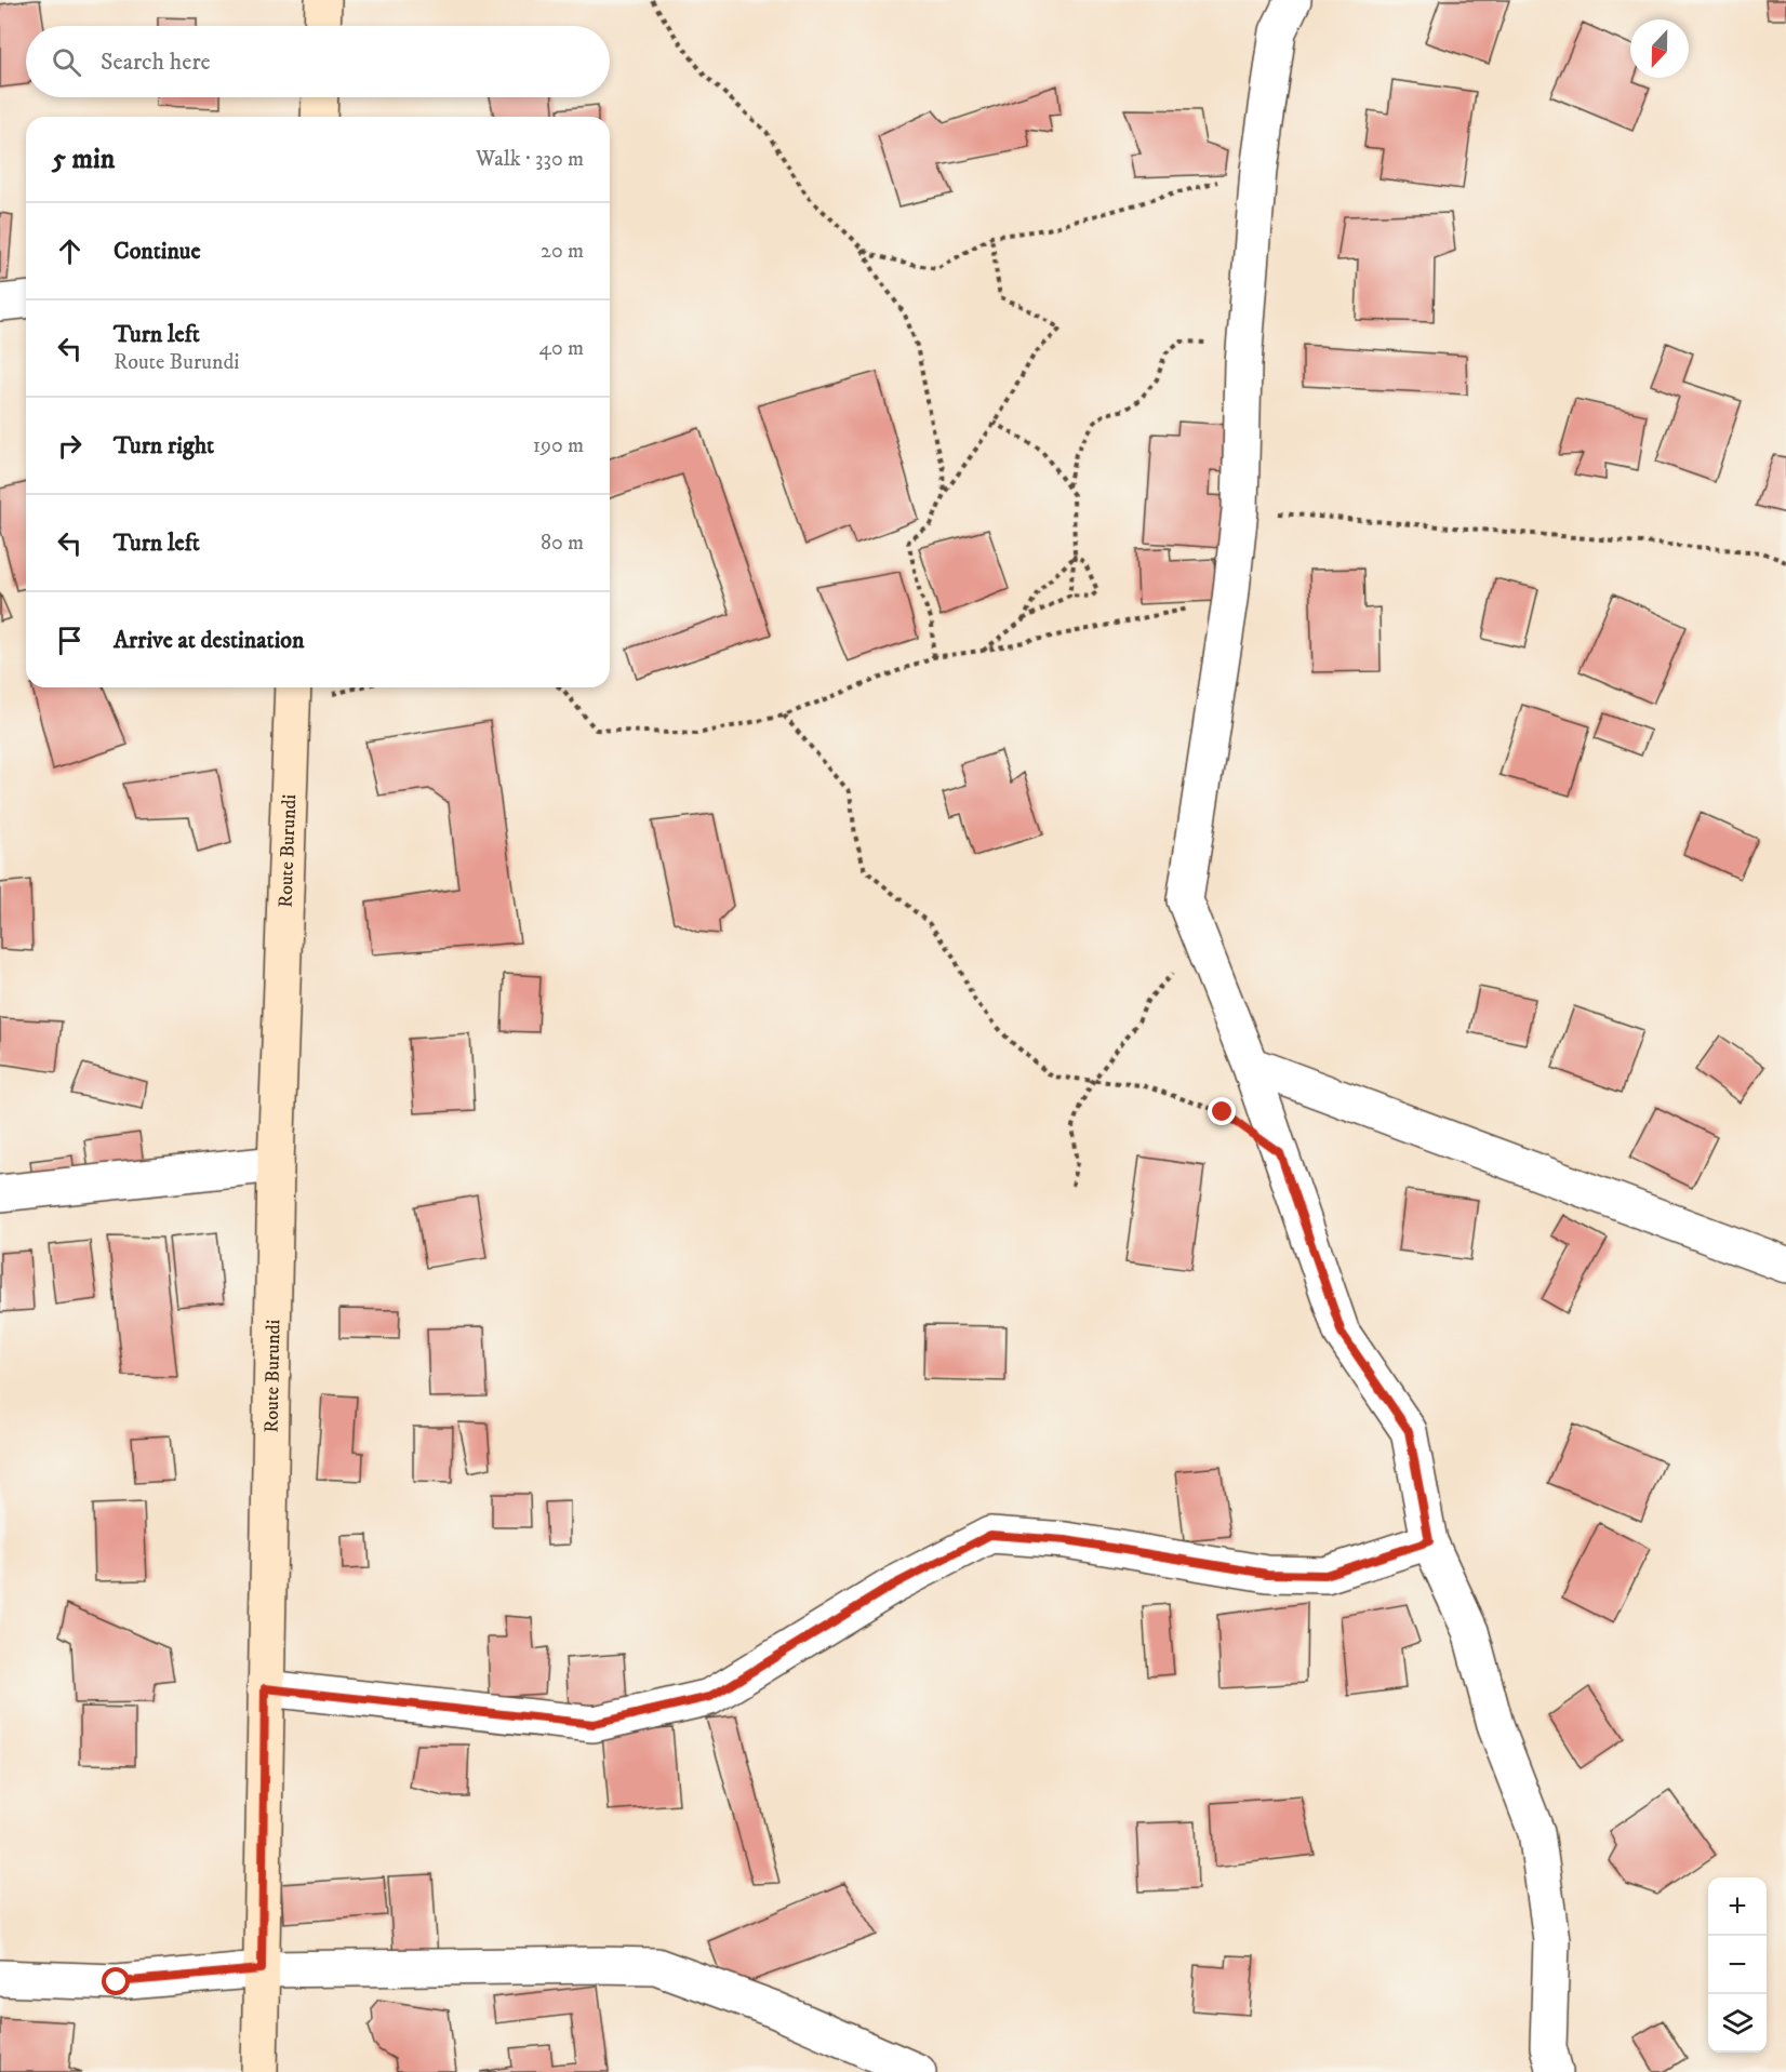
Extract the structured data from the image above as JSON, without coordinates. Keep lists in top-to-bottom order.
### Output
{
  "streets": {
    "main road": ["Route Burundi"]
  },
  "north": "bottom",
  "page": {
    "search": "Search here",
    "heading": ["5 min", "Walk · 330 m"],
    "list": [
      ["Continue", "20 m"],
      ["Turn left", "Route Burundi", "40 m"],
      ["Turn right", "190 m"],
      ["Turn left", "80 m"],
      "Arrive at destination"
    ],
    "map_buttons": ["+", "−"]
  }
}
